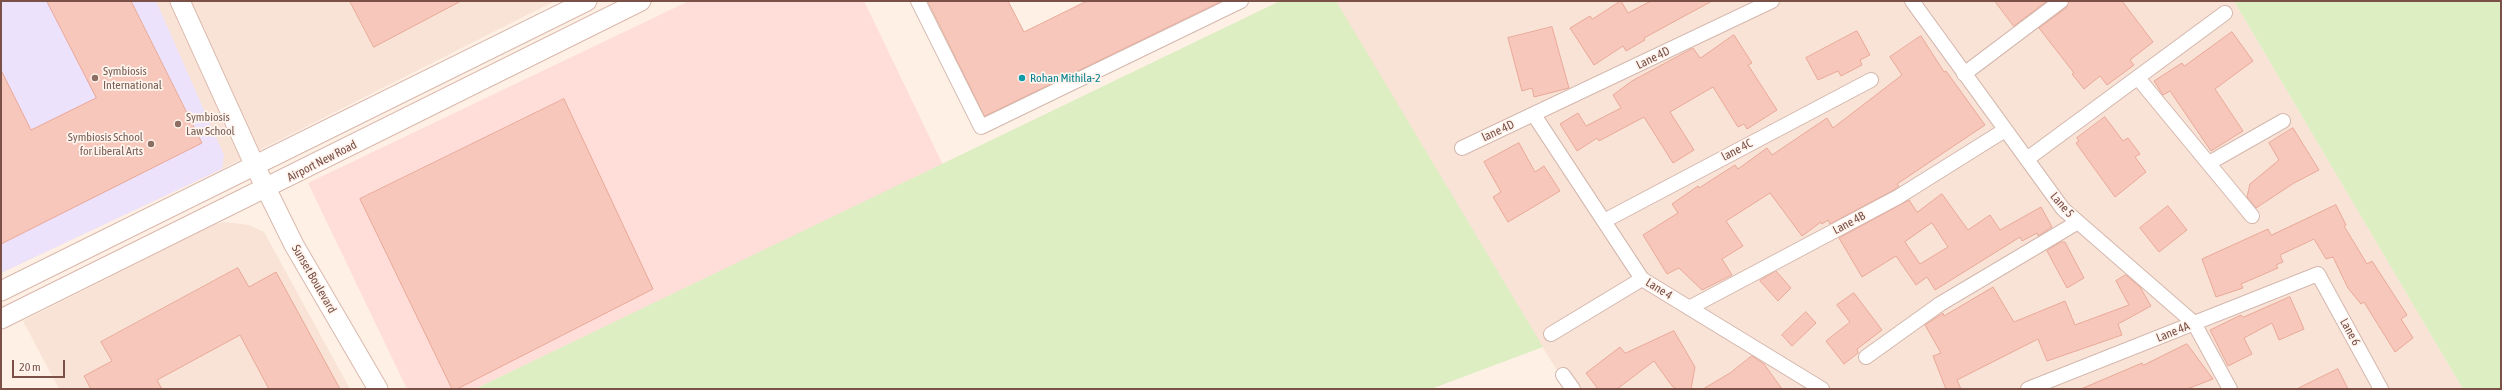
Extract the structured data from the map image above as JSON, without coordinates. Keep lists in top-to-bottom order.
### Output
{
  "streets": {
    "main road": ["Airport New Road", "Sunset Boulevard"],
    "street": [
      "Lane 4D",
      "lane 4D",
      "lane 4C",
      "Lane 5",
      "Lane 4B",
      "Lane 4",
      "Lane 4A",
      "Lane 6"
    ]
  },
  "crossings": [
    ["Lane 4D", "lane 4D"],
    ["Lane 4D", "Lane 4"],
    ["lane 4D", "Lane 4"],
    ["lane 4C", "Lane 4"],
    ["Airport New Road", "Sunset Boulevard"],
    ["Lane 5", "Lane 4B"],
    ["Lane 5", "Lane 4A"],
    ["Lane 4B", "Lane 4"],
    ["Lane 4A", "Lane 6"]
  ],
  "places": [
    "Symbiosis International",
    "Rohan Mithila-2",
    "Symbiosis Law School",
    "Symbiosis School for Liberal Arts"
  ],
  "scale_bar": "20 m"
}
